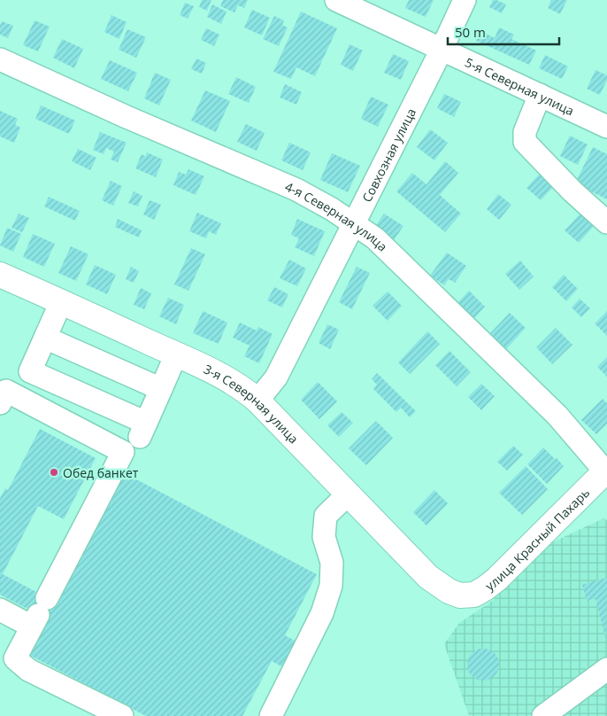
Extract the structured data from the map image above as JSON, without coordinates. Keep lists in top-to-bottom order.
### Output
{
  "streets": {
    "main road": ["3-я Северная улица", "улица Красный Пахарь"],
    "street": ["5-я Северная улица", "Совхозная улица", "4-я Северная улица"]
  },
  "crossings": [
    ["5-я Северная улица", "Совхозная улица"],
    ["Совхозная улица", "4-я Северная улица"],
    ["Совхозная улица", "3-я Северная улица"],
    ["4-я Северная улица", "улица Красный Пахарь"],
    ["3-я Северная улица", "улица Красный Пахарь"]
  ],
  "places": ["Обед банкет"],
  "scale_bar": "50 m"
}
